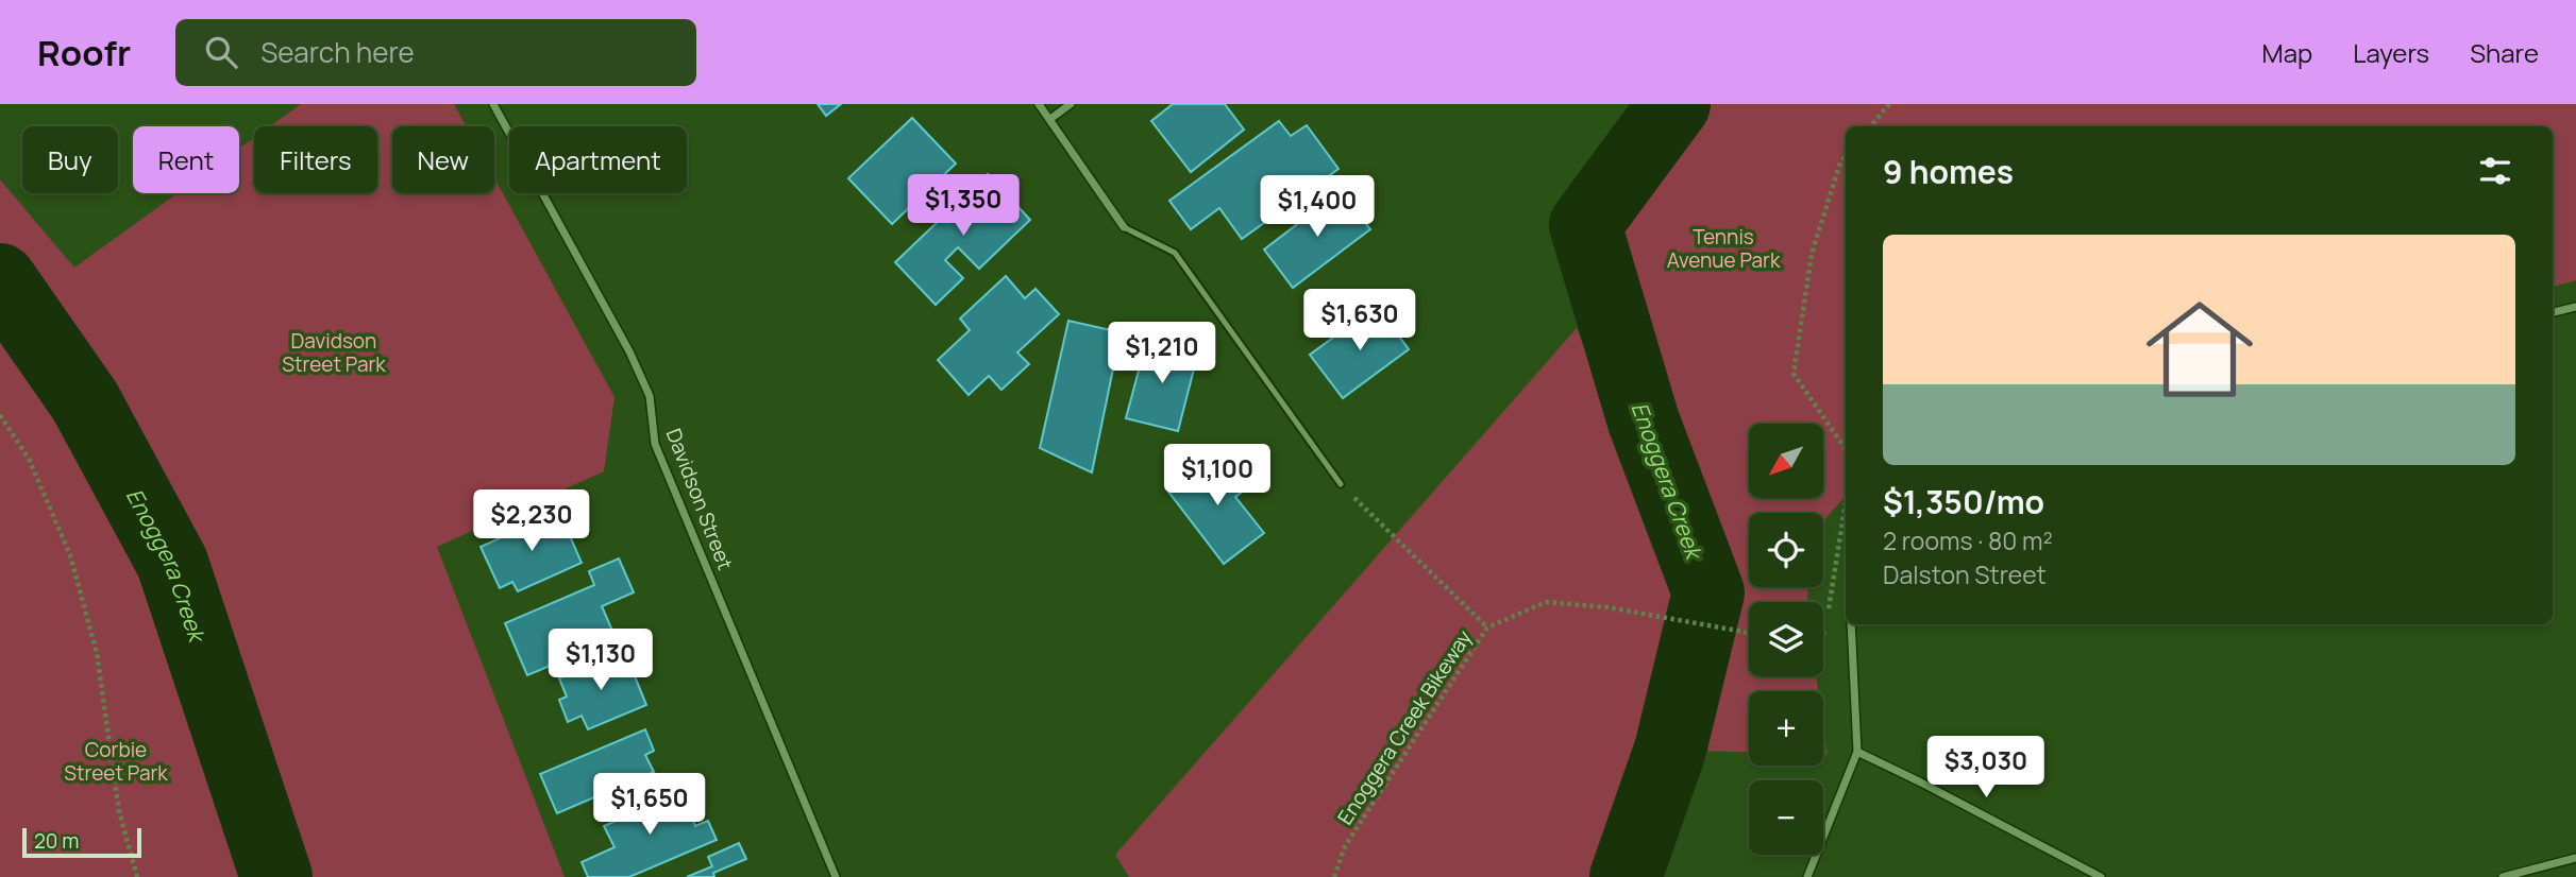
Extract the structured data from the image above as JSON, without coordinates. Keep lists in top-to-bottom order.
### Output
{
  "streets": {
    "street": ["Davidson Street"],
    "path": ["Enoggera Creek Bikeway"]
  },
  "water": ["Enoggera Creek"],
  "parks": ["Tennis Avenue Park", "Davidson Street Park", "Corbie Street Park"],
  "scale_bar": "20 m",
  "north": "bottom left",
  "page": {
    "header": "Roofr",
    "search": "Search here",
    "nav": ["Map", "Layers", "Share"],
    "chip": [
      "Buy",
      "Rent",
      "Filters",
      "New",
      "Apartment"
    ],
    "heading": "9 homes",
    "price": [
      "$1,350",
      "$1,400",
      "$1,630",
      "$1,210",
      "$1,100",
      "$2,230",
      "$1,130",
      "$3,030",
      "$1,650"
    ],
    "list": [
      {
        "name": "$1,350/mo",
        "note": "2 rooms · 80 m² · Dalston Street"
      }
    ],
    "map_buttons": ["+", "−"],
    "scale": "20 m"
  }
}
